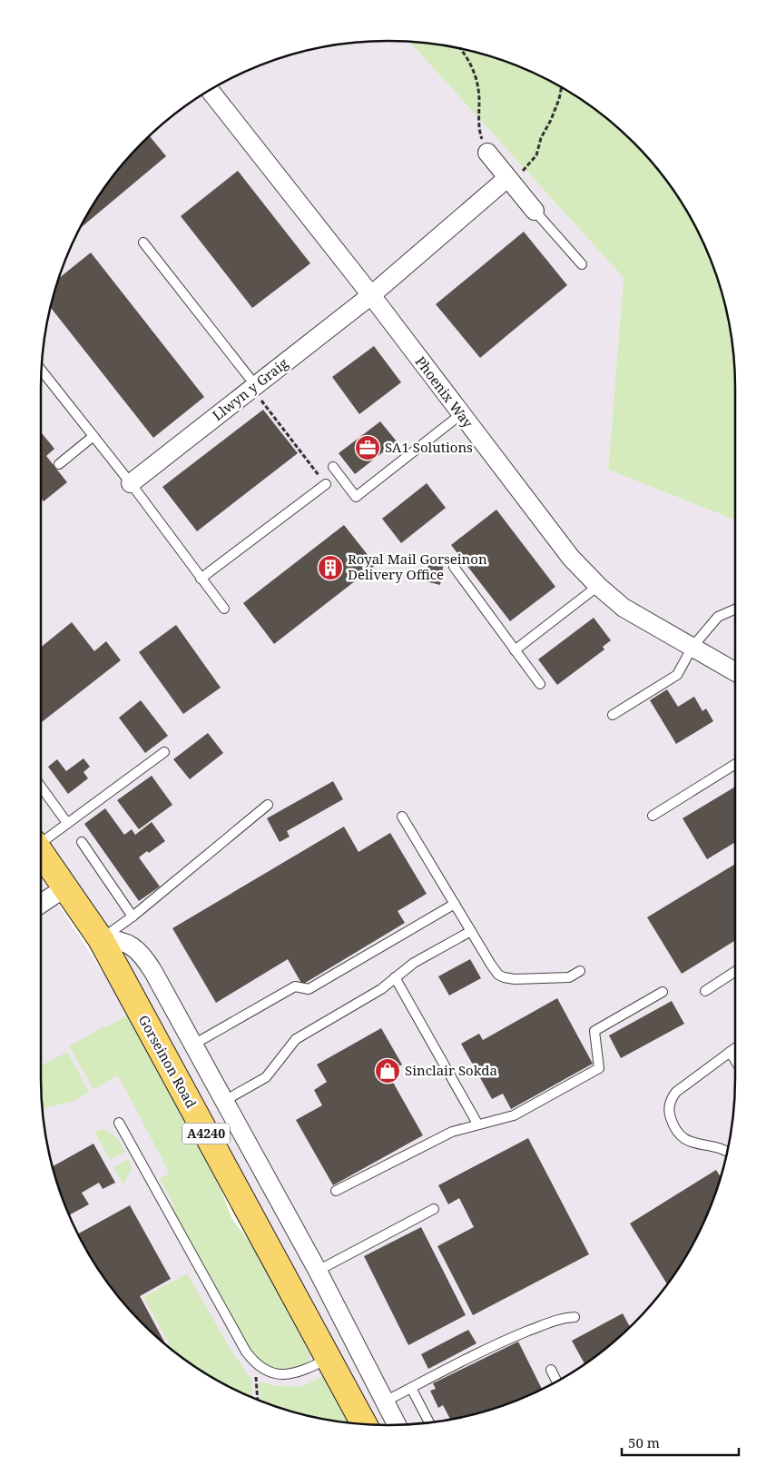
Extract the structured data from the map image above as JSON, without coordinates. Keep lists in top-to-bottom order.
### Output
{
  "streets": {
    "main road": ["Gorseinon Road", "A4240"],
    "street": ["Llwyn y Graig", "Phoenix Way"]
  },
  "crossings": [
    ["Llwyn y Graig", "Phoenix Way"]
  ],
  "places": {
    "office": ["SA1 Solutions"],
    "building": ["Royal Mail Gorseinon Delivery Office"],
    "shop": ["Sinclair Sokda"]
  },
  "scale_bar": "50 m"
}
